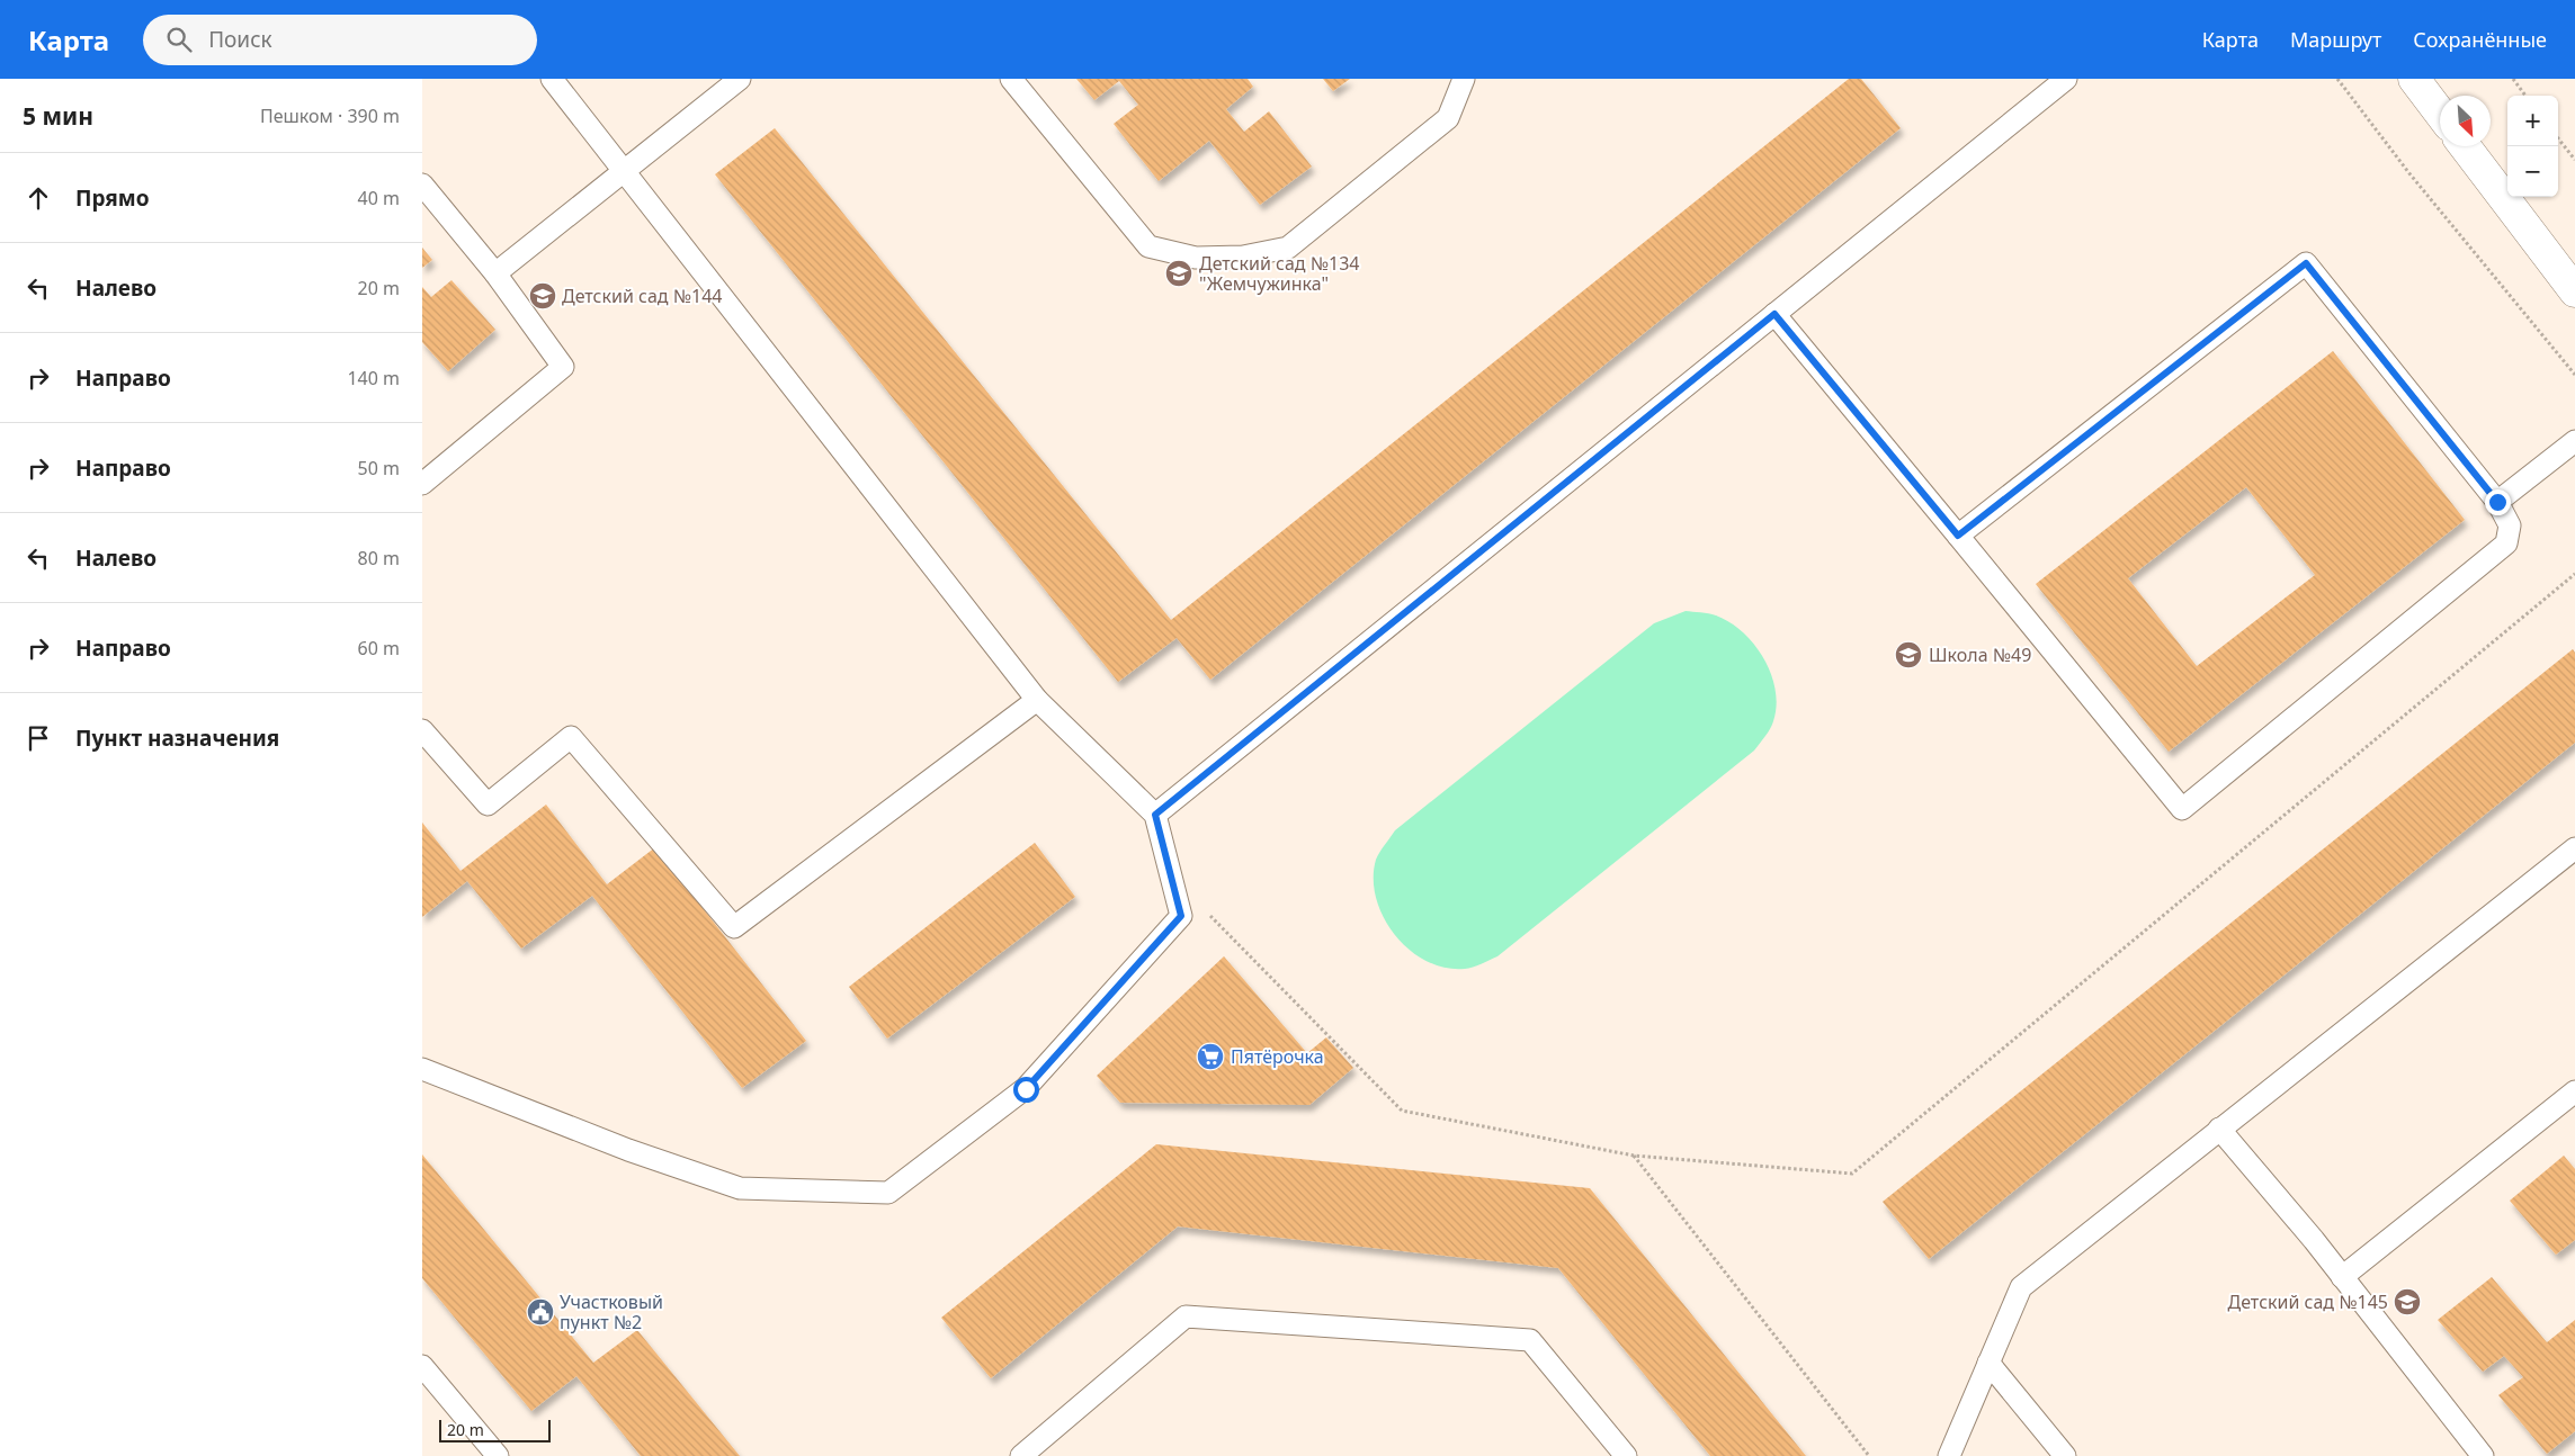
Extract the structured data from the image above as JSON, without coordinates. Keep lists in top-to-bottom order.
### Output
{
  "places": {
    "school or university": [
      "Детский сад №134 \"Жемчужинка\"",
      "Детский сад №144",
      "Школа №49",
      "Детский сад №145"
    ],
    "supermarket": ["Пятёрочка"],
    "public building": ["Участковый пункт №2"]
  },
  "scale_bar": "20 m",
  "north": "bottom right",
  "page": {
    "header": "Карта",
    "search": "Поиск",
    "nav": ["Карта", "Маршрут", "Сохранённые"],
    "heading": ["5 мин", "Пешком · 390 m"],
    "map_buttons": ["+", "−"],
    "list": [
      ["Прямо", "40 m"],
      ["Налево", "20 m"],
      ["Направо", "140 m"],
      ["Направо", "50 m"],
      ["Налево", "80 m"],
      ["Направо", "60 m"],
      "Пункт назначения"
    ],
    "scale": "20 m"
  }
}
